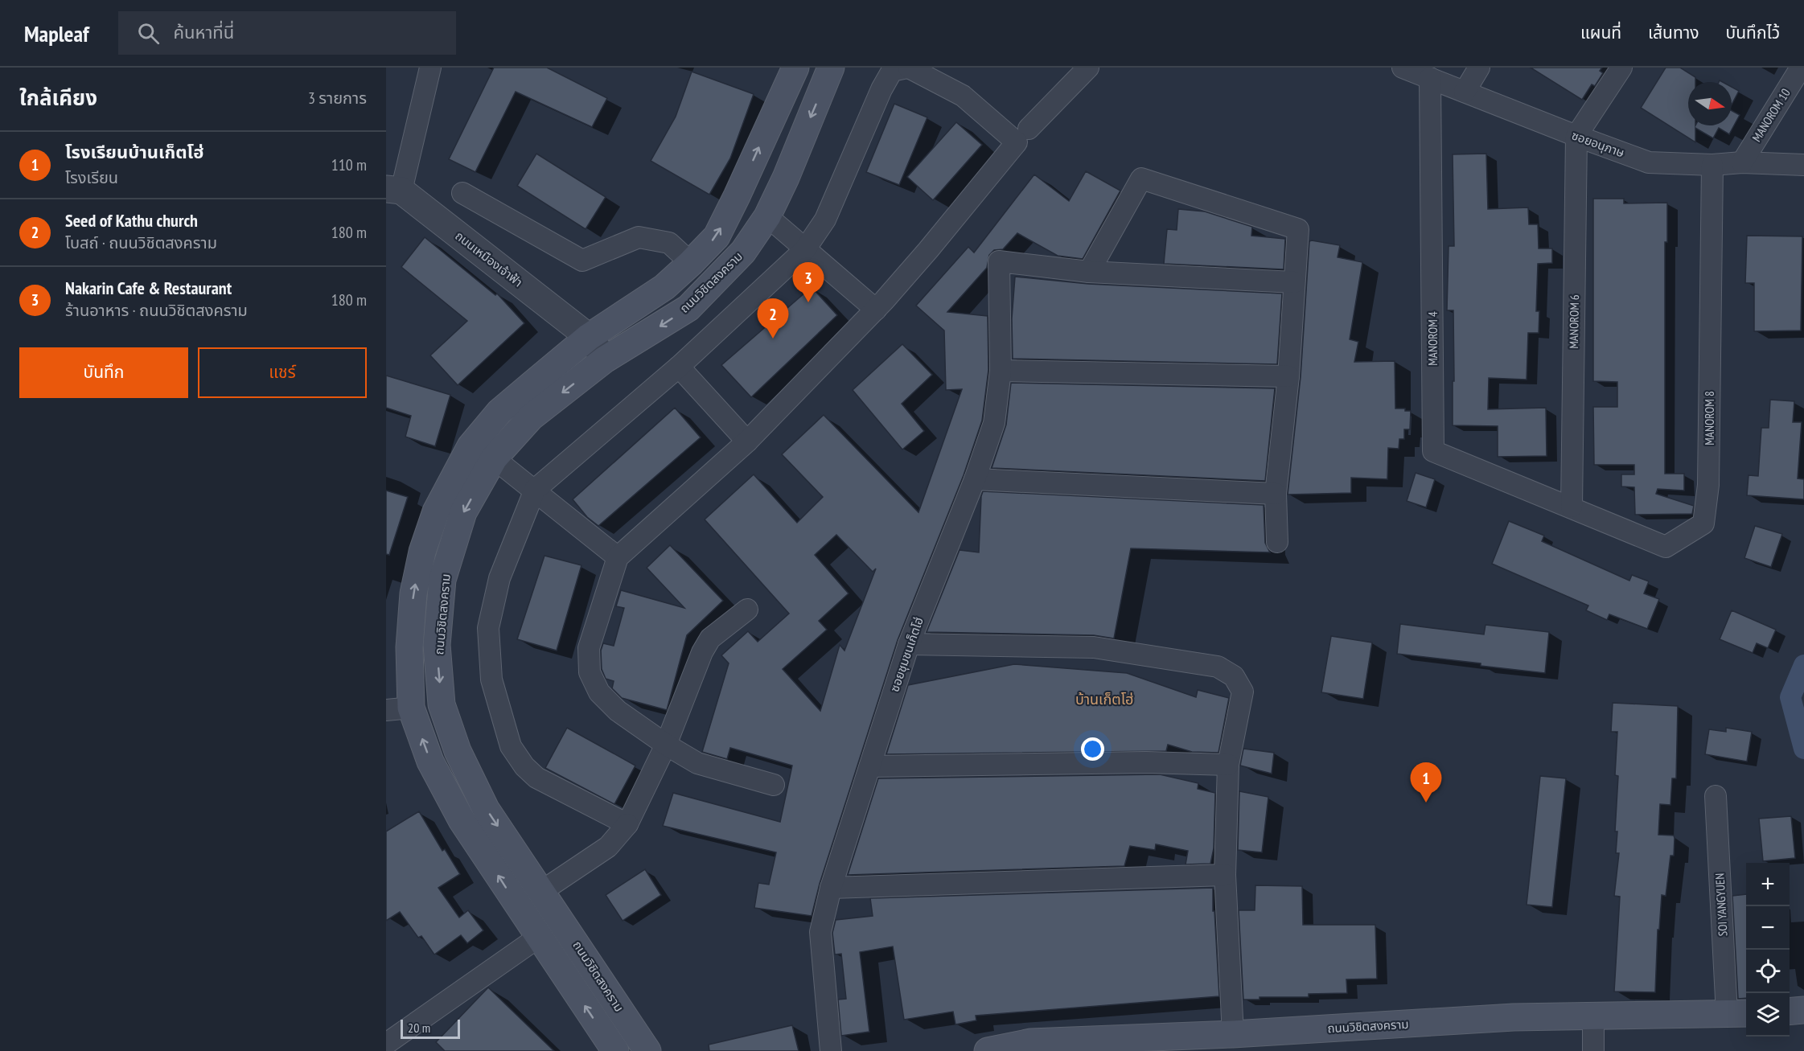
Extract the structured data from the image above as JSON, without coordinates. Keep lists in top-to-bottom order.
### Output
{
  "streets": {
    "main road": ["ถนนวิชิตสงคราม"],
    "street": [
      "MANOROM 10",
      "ซอยอนุภาษ",
      "ถนนเหมืองเจ้าฟ้า",
      "MANOROM 6",
      "MANOROM 4",
      "MANOROM 8",
      "ซอยชุมชนเก็ตโฮ่",
      "SOI YANGYUEN"
    ]
  },
  "crossings": [
    ["MANOROM 10", "ซอยอนุภาษ"],
    ["ซอยอนุภาษ", "MANOROM 6"],
    ["ซอยอนุภาษ", "MANOROM 4"],
    ["ซอยอนุภาษ", "MANOROM 8"],
    ["ถนนเหมืองเจ้าฟ้า", "ถนนวิชิตสงคราม"],
    ["ถนนวิชิตสงคราม", "SOI YANGYUEN"],
    ["MANOROM 6", "MANOROM 4"],
    ["MANOROM 6", "MANOROM 8"],
    ["MANOROM 4", "MANOROM 8"]
  ],
  "districts": ["บ้านเก็ตโฮ่"],
  "scale_bar": "20 m",
  "north": "right",
  "page": {
    "header": "Mapleaf",
    "search": "ค้นหาที่นี่",
    "nav": ["แผนที่", "เส้นทาง", "บันทึกไว้"],
    "heading": ["ใกล้เคียง", "3 รายการ"],
    "list": [
      {
        "mark": "1",
        "name": "โรงเรียนบ้านเก็ตโฮ่",
        "note": "โรงเรียน",
        "value": "110 m"
      },
      {
        "mark": "2",
        "name": "Seed of Kathu church",
        "note": "โบสถ์ · ถนนวิชิตสงคราม",
        "value": "180 m"
      },
      {
        "mark": "3",
        "name": "Nakarin Cafe & Restaurant",
        "note": "ร้านอาหาร · ถนนวิชิตสงคราม",
        "value": "180 m"
      }
    ],
    "pins": ["3", "2", "1"],
    "buttons": ["บันทึก", "แชร์"],
    "map_buttons": ["+", "−"],
    "scale": "20 m"
  }
}
